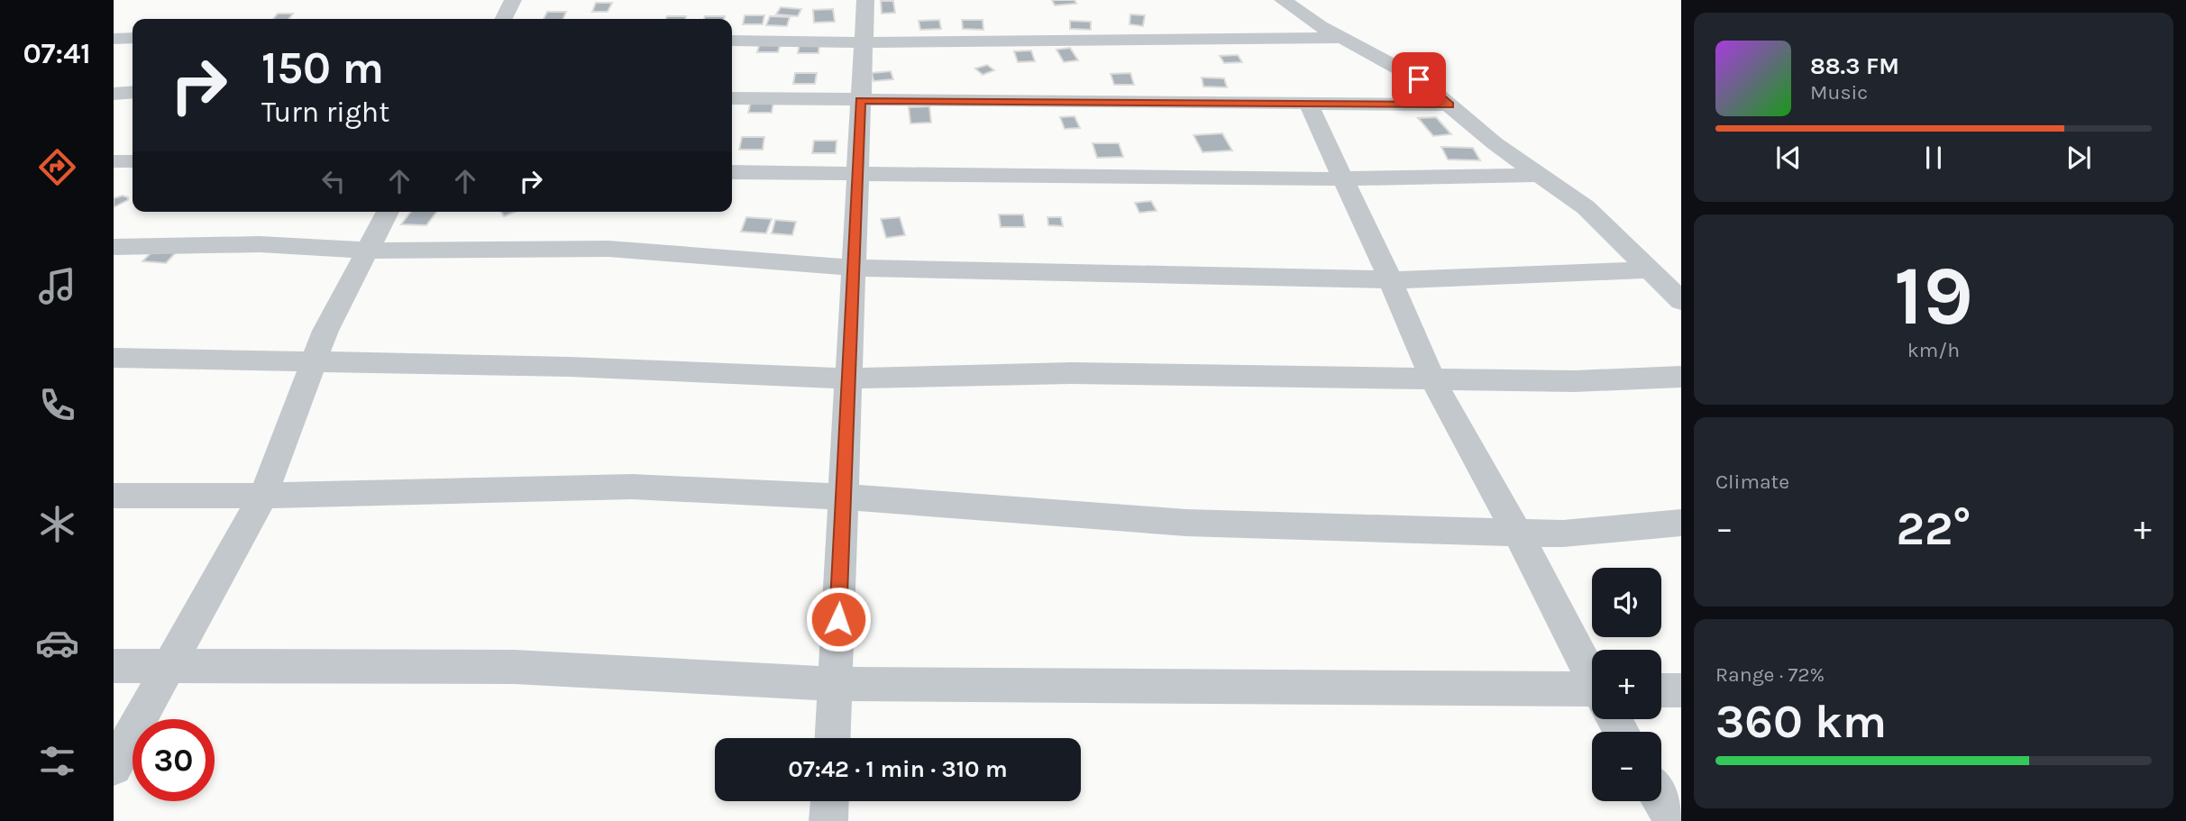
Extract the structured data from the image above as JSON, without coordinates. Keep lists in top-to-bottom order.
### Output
{
  "page": {
    "tabs": "07:41",
    "turn": ["150 m", "Turn right"],
    "song": ["88.3 FM", "Music"],
    "tile": [
      ["19", "km/h"],
      "Climate",
      ["Range · 72%", "360 km"]
    ],
    "heat": ["−", "22°", "+"],
    "map_buttons": ["+", "−"],
    "limit": "30",
    "trip": "07:42 · 1 min · 310 m"
  }
}
